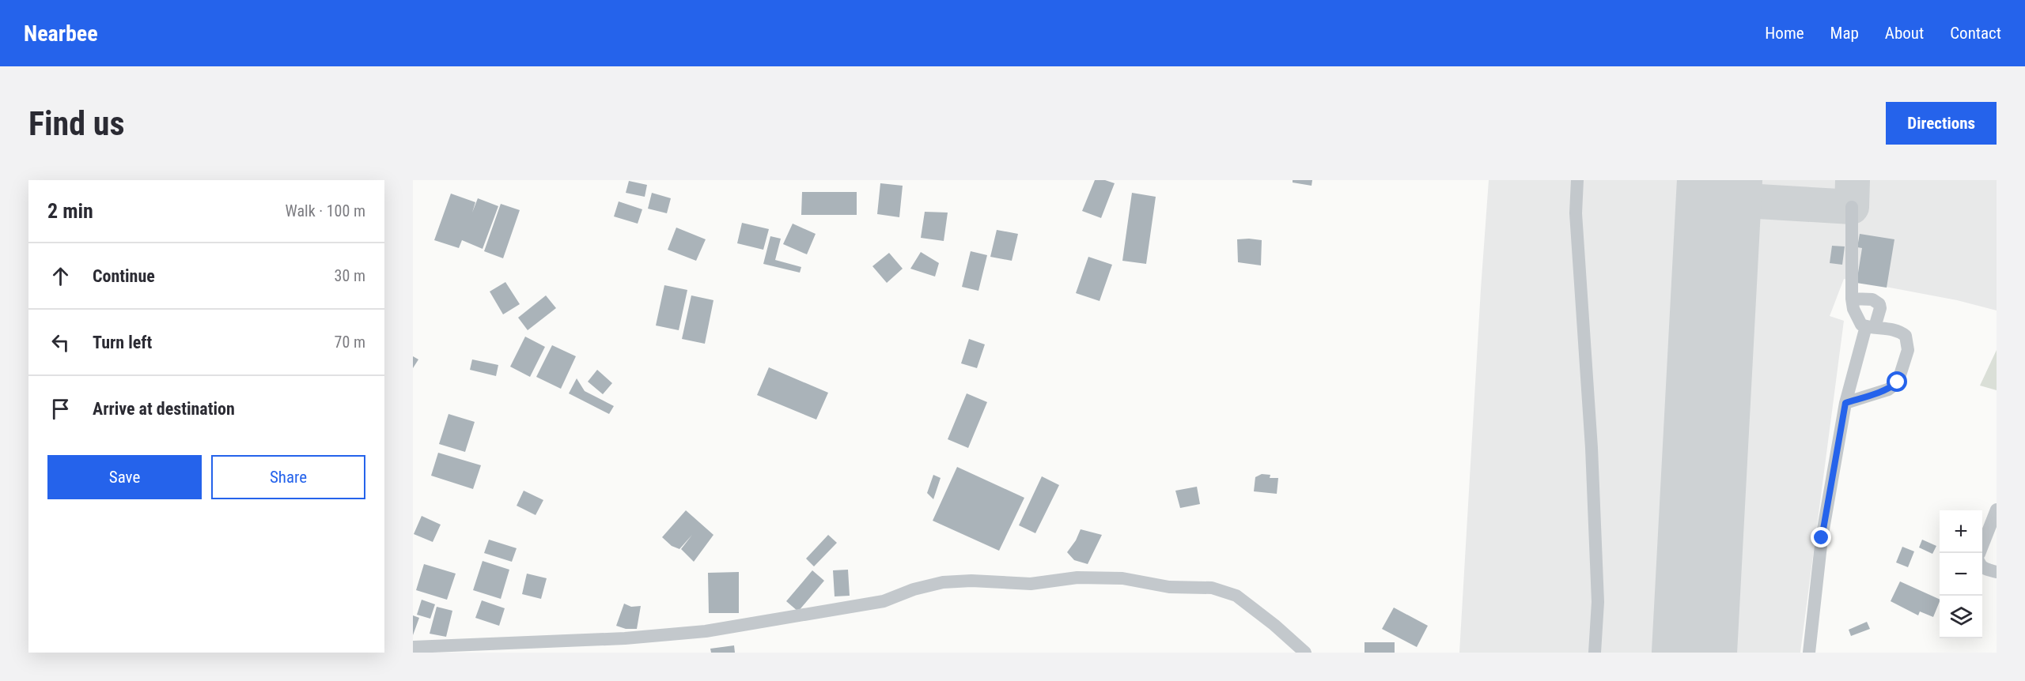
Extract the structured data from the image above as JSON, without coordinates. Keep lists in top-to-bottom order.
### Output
{
  "page": {
    "header": "Nearbee",
    "nav": [
      "Home",
      "Map",
      "About",
      "Contact"
    ],
    "buttons": [
      "Directions",
      ["Save", "Share"]
    ],
    "title": "Find us",
    "heading": ["2 min", "Walk · 100 m"],
    "list": [
      ["Continue", "30 m"],
      ["Turn left", "70 m"],
      "Arrive at destination"
    ],
    "map_buttons": ["+", "−"]
  }
}
